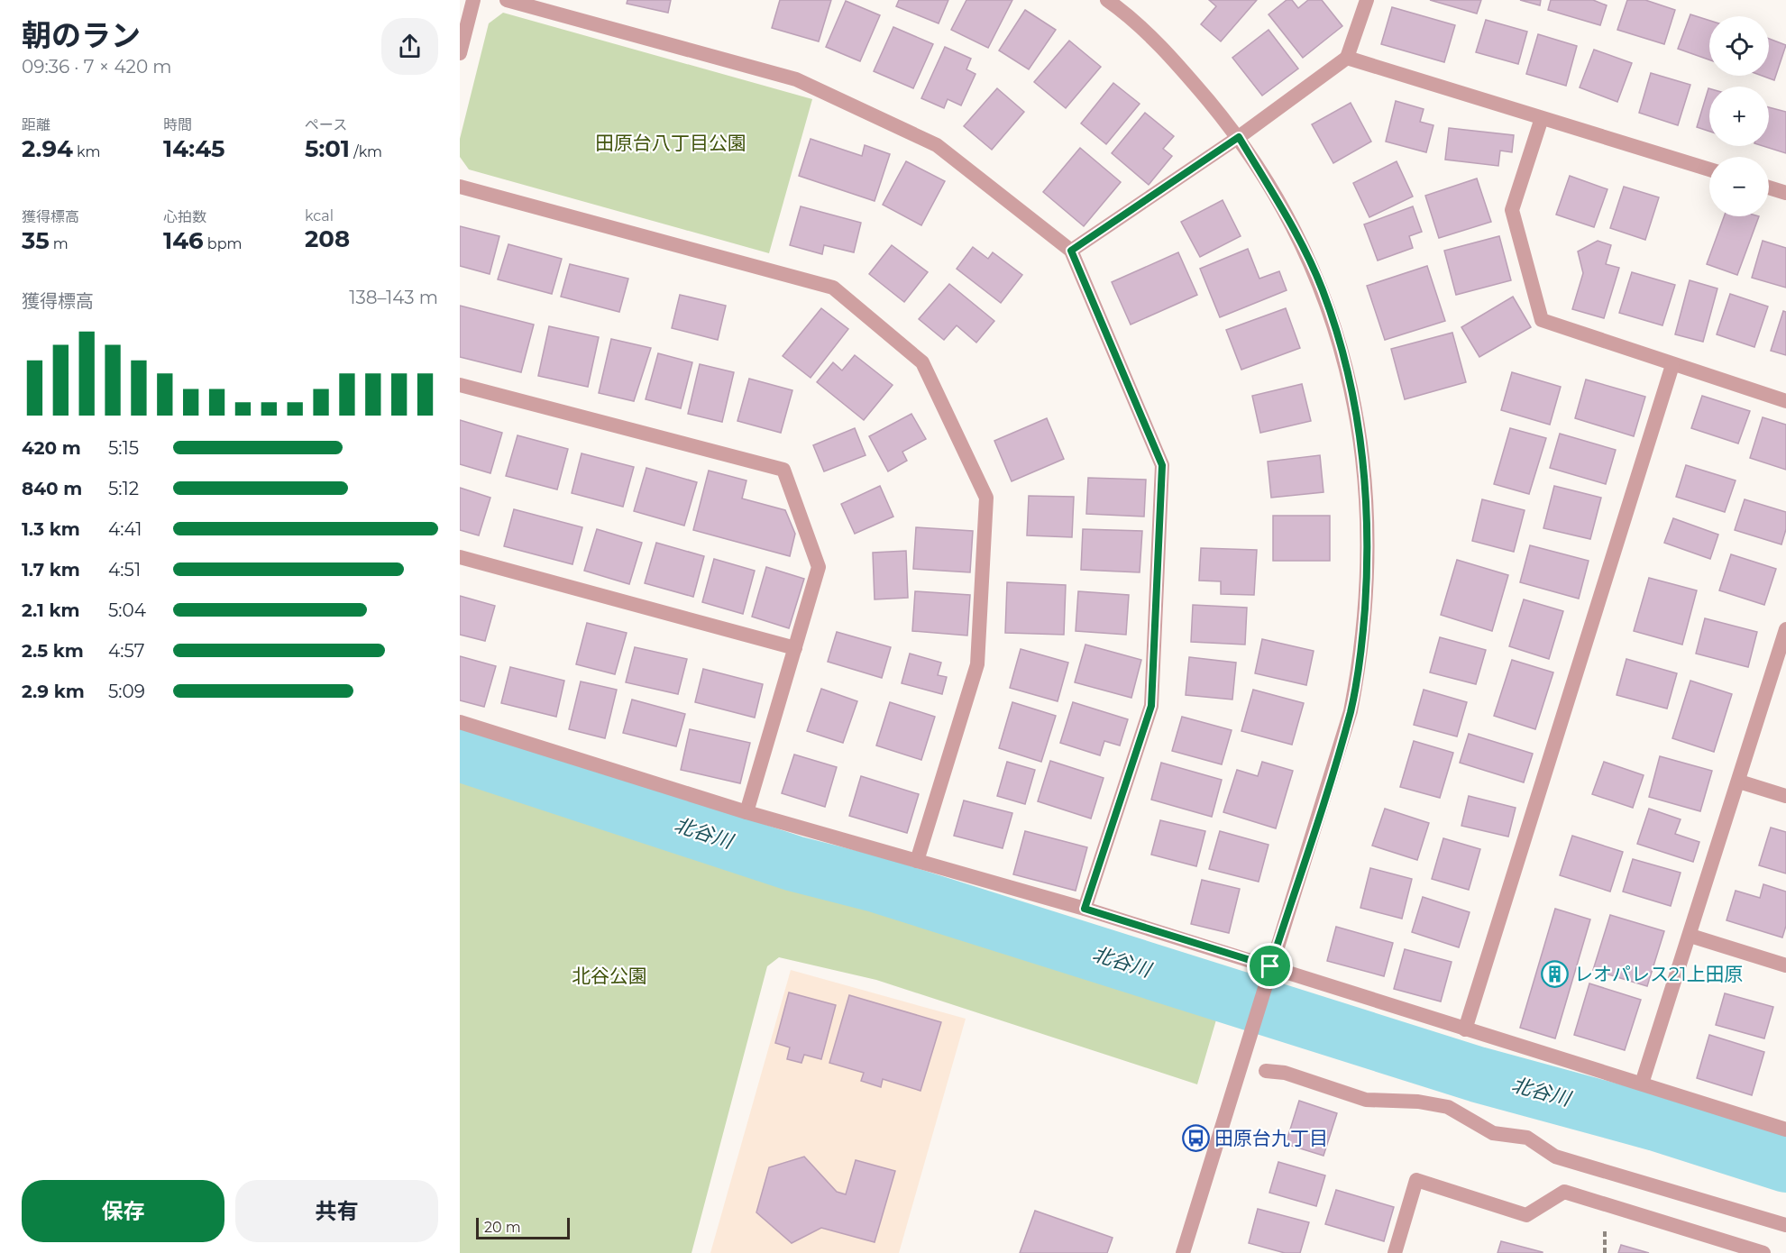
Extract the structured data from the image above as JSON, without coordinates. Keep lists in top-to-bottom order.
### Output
{
  "water": ["北谷川"],
  "parks": ["田原台八丁目公園", "北谷公園"],
  "places": {
    "building": ["レオパレス21上田原"],
    "bus stop": ["田原台九丁目"]
  },
  "scale_bar": "20 m",
  "page": {
    "heading": ["朝のラン", "09:36 · 7 × 420 m"],
    "map_buttons": ["+", "−"],
    "stats": [
      ["距離", "2.94 km"],
      ["時間", "14:45"],
      ["ペース", "5:01 /km"],
      ["獲得標高", "35 m"],
      ["心拍数", "146 bpm"],
      ["kcal", "208"]
    ],
    "chart": ["獲得標高", "138–143 m"],
    "list": [
      {
        "name": "420 m",
        "note": "5:15"
      },
      {
        "name": "840 m",
        "note": "5:12"
      },
      {
        "name": "1.3 km",
        "note": "4:41"
      },
      {
        "name": "1.7 km",
        "note": "4:51"
      },
      {
        "name": "2.1 km",
        "note": "5:04"
      },
      {
        "name": "2.5 km",
        "note": "4:57"
      },
      {
        "name": "2.9 km",
        "note": "5:09"
      }
    ],
    "buttons": ["保存", "共有"],
    "scale": "20 m"
  }
}
